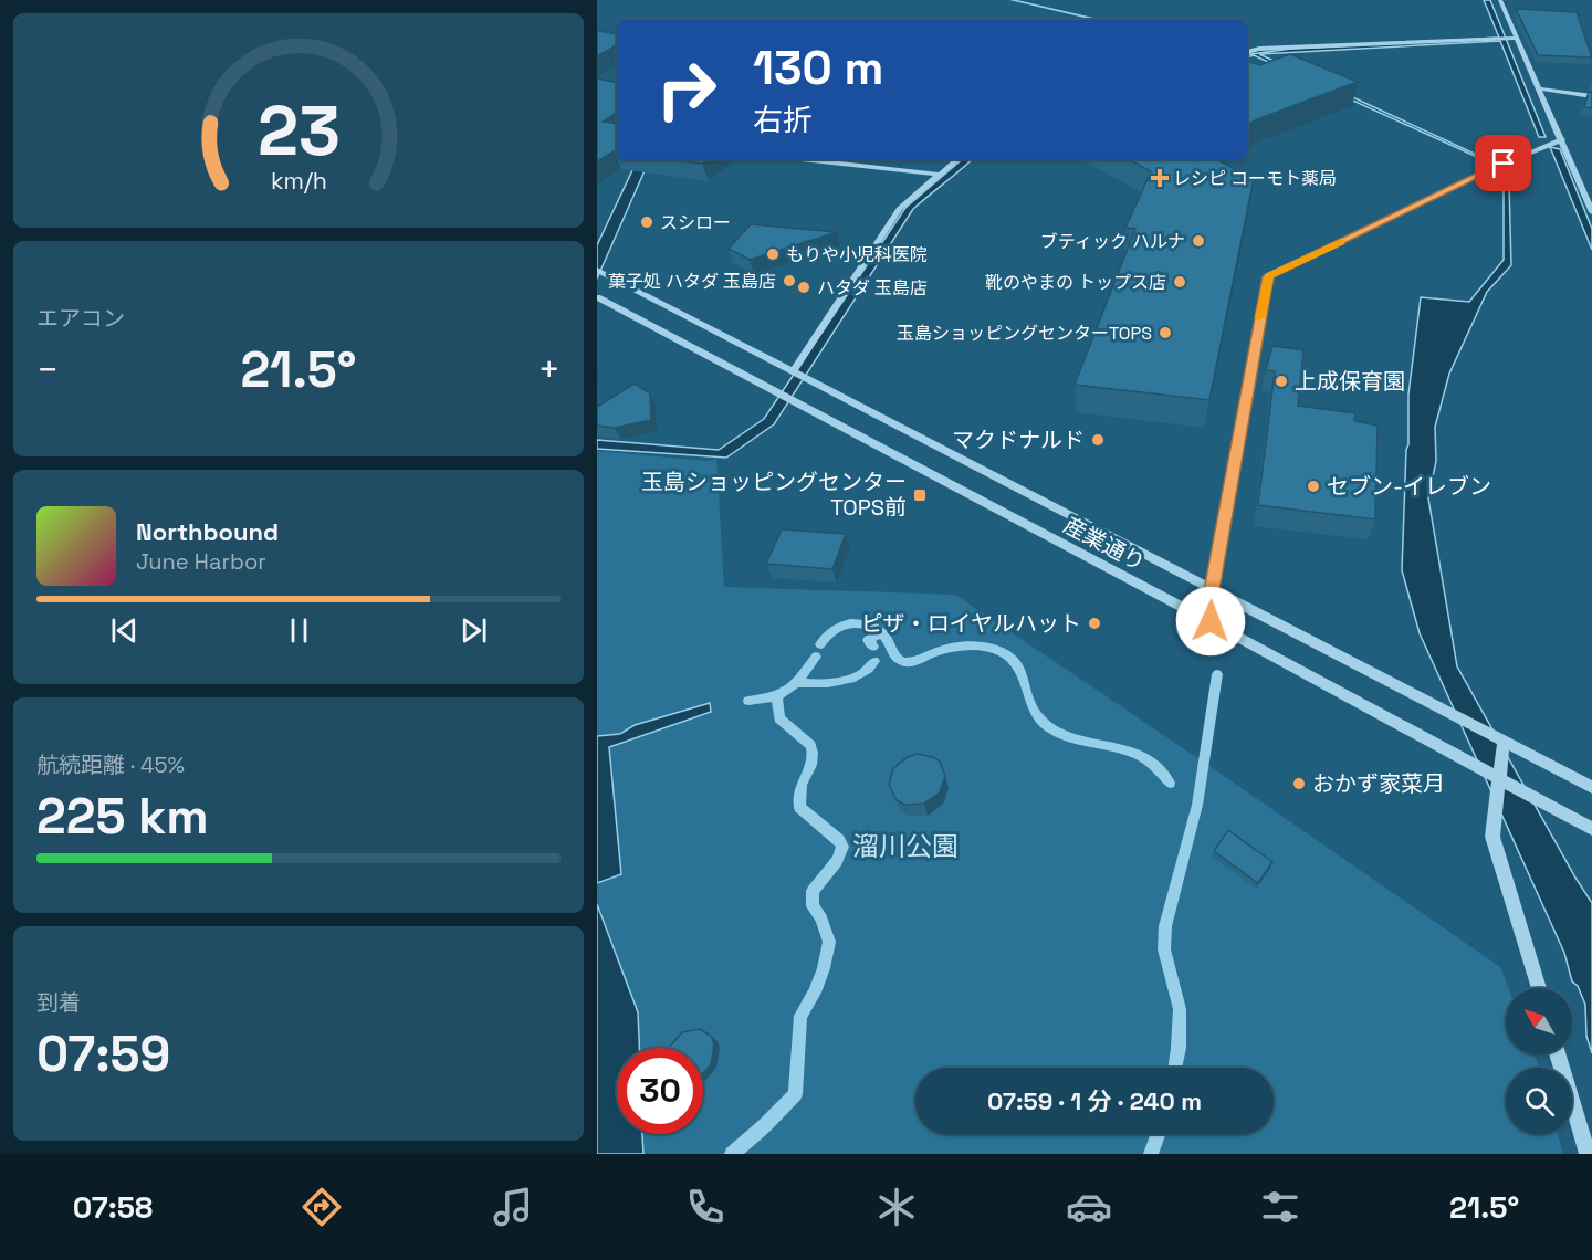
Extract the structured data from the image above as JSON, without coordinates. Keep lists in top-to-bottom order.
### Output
{
  "streets": {
    "street": ["産業通り"]
  },
  "parks": ["溜川公園"],
  "places": {
    "health": ["レシピ コーモト薬局"],
    "other": [
      "スシロー",
      "ブティック ハルナ",
      "もりや小児科医院",
      "菓子処 ハタダ 玉島店",
      "靴のやまの トップス店",
      "ハタダ 玉島店",
      "玉島ショッピングセンターTOPS",
      "上成保育園",
      "マクドナルド",
      "セブン-イレブン",
      "ピザ・ロイヤルハット",
      "おかず家菜月"
    ],
    "transit": ["玉島ショッピングセンター TOPS前"]
  },
  "north": "top left",
  "page": {
    "turn": ["130 m", "右折"],
    "tile": [
      "エアコン",
      ["航続距離 · 45%", "225 km"],
      ["到着", "07:59"]
    ],
    "heat": ["−", "21.5°", "+"],
    "song": ["Northbound", "June Harbor"],
    "limit": "30",
    "trip": "07:59 · 1 分 · 240 m",
    "tabs": ["07:58", "21.5°"],
    "gauge": ["23", "km/h"]
  }
}
